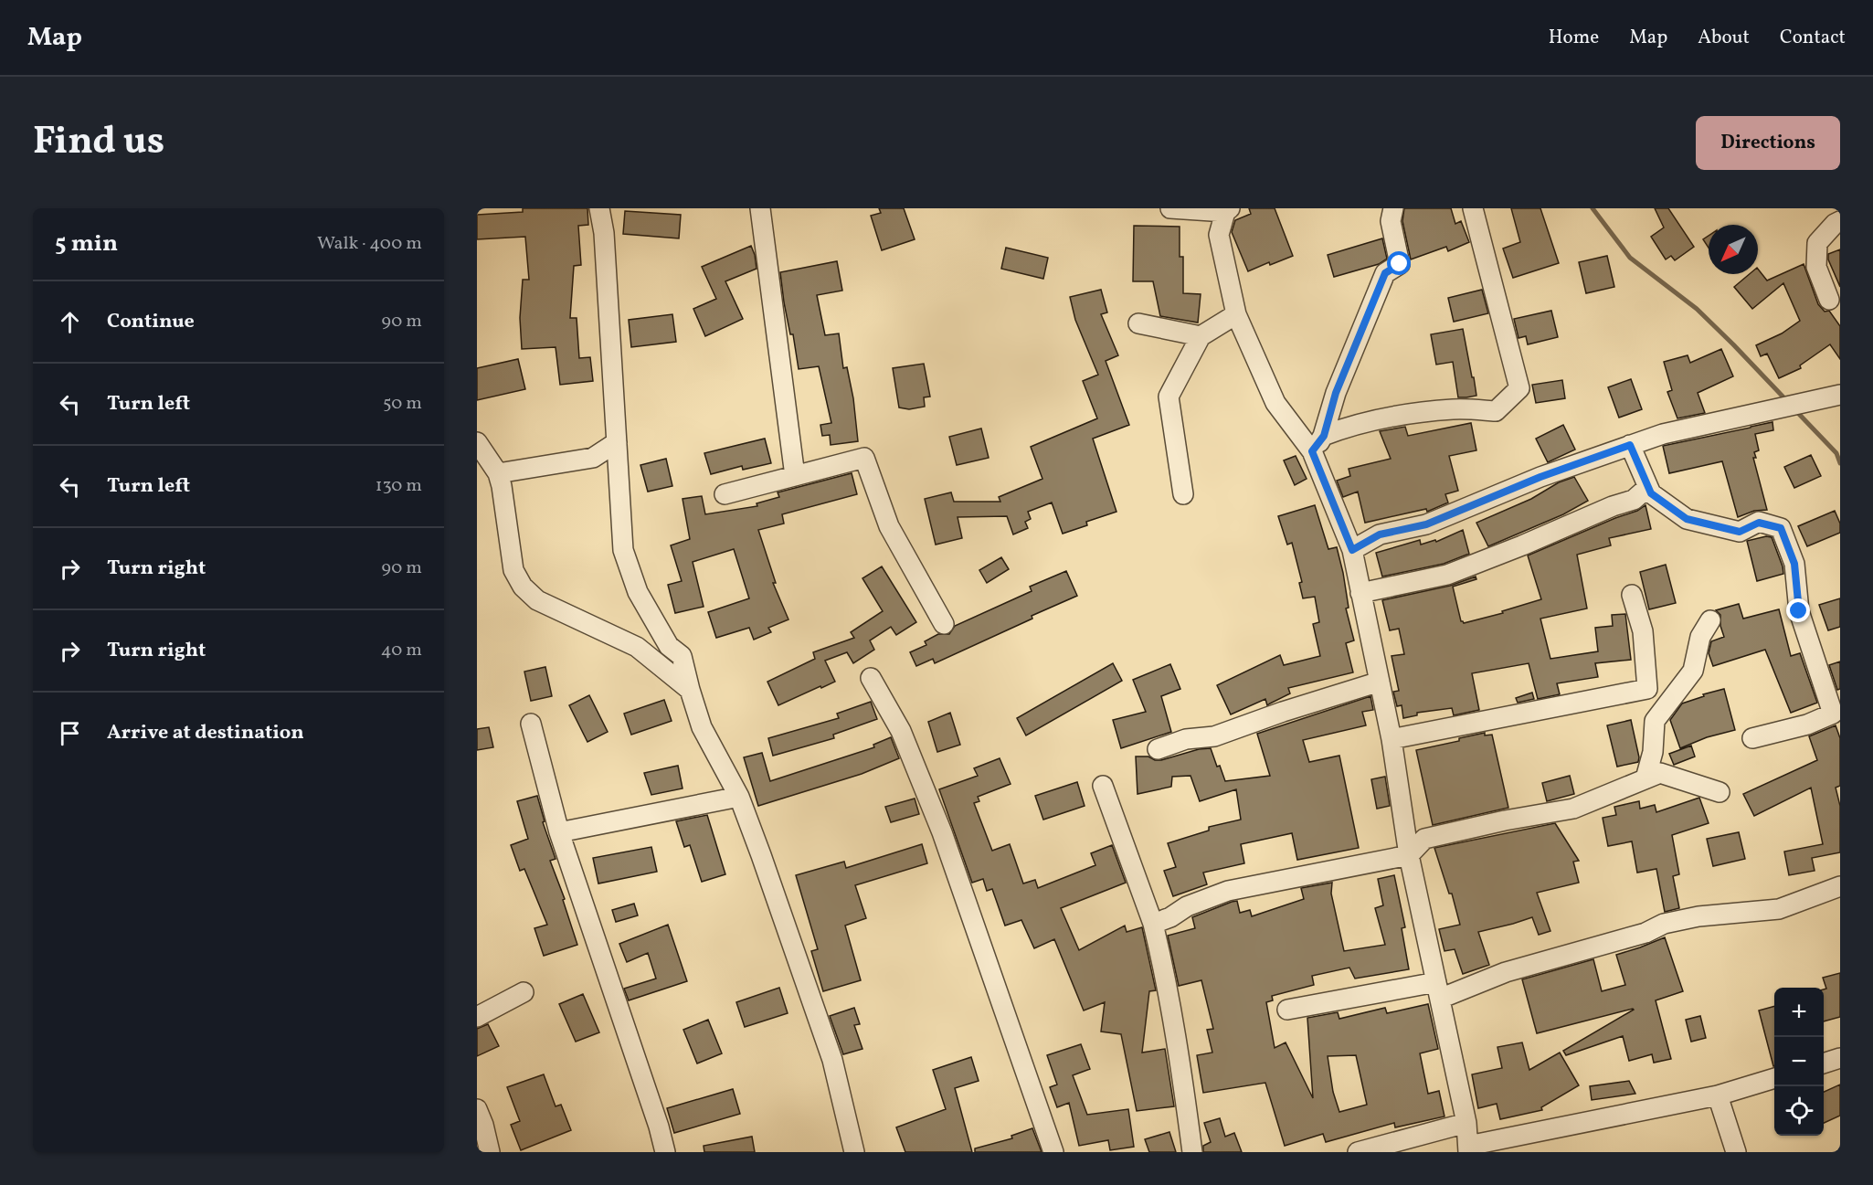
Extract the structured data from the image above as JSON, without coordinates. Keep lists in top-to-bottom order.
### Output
{
  "north": "bottom left",
  "page": {
    "header": "Map",
    "nav": [
      "Home",
      "Map",
      "About",
      "Contact"
    ],
    "title": "Find us",
    "buttons": "Directions",
    "heading": ["5 min", "Walk · 400 m"],
    "list": [
      ["Continue", "90 m"],
      ["Turn left", "50 m"],
      ["Turn left", "130 m"],
      ["Turn right", "90 m"],
      ["Turn right", "40 m"],
      "Arrive at destination"
    ],
    "map_buttons": ["+", "−"]
  }
}
